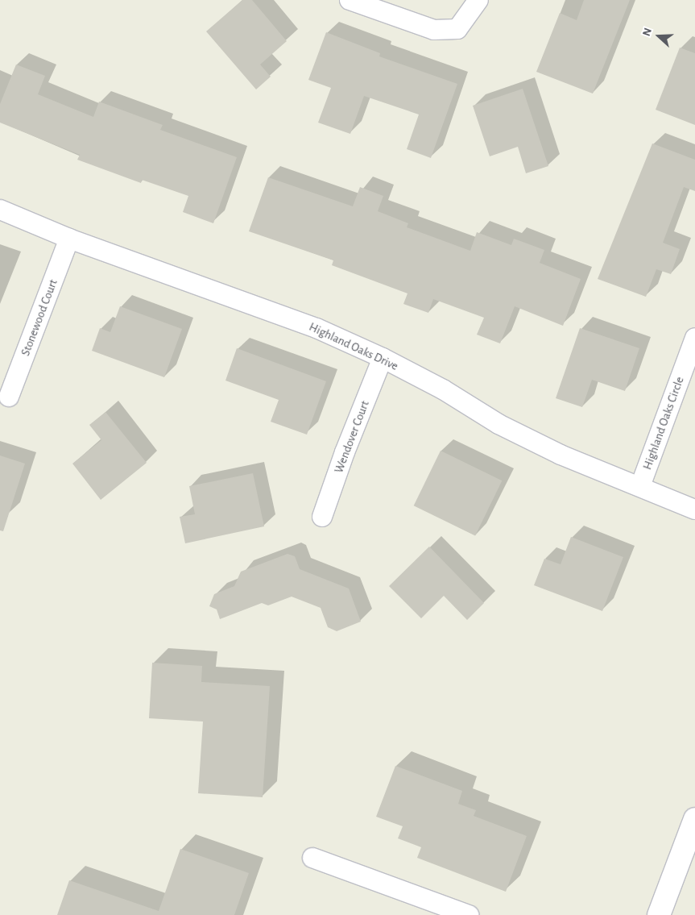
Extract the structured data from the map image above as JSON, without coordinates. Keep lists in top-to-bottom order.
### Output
{
  "streets": {
    "street": [
      "Stonewood Court",
      "Highland Oaks Drive",
      "Highland Oaks Circle",
      "Wendover Court"
    ]
  },
  "crossings": [
    ["Stonewood Court", "Highland Oaks Drive"],
    ["Highland Oaks Drive", "Highland Oaks Circle"],
    ["Highland Oaks Drive", "Wendover Court"]
  ],
  "north": "left"
}
